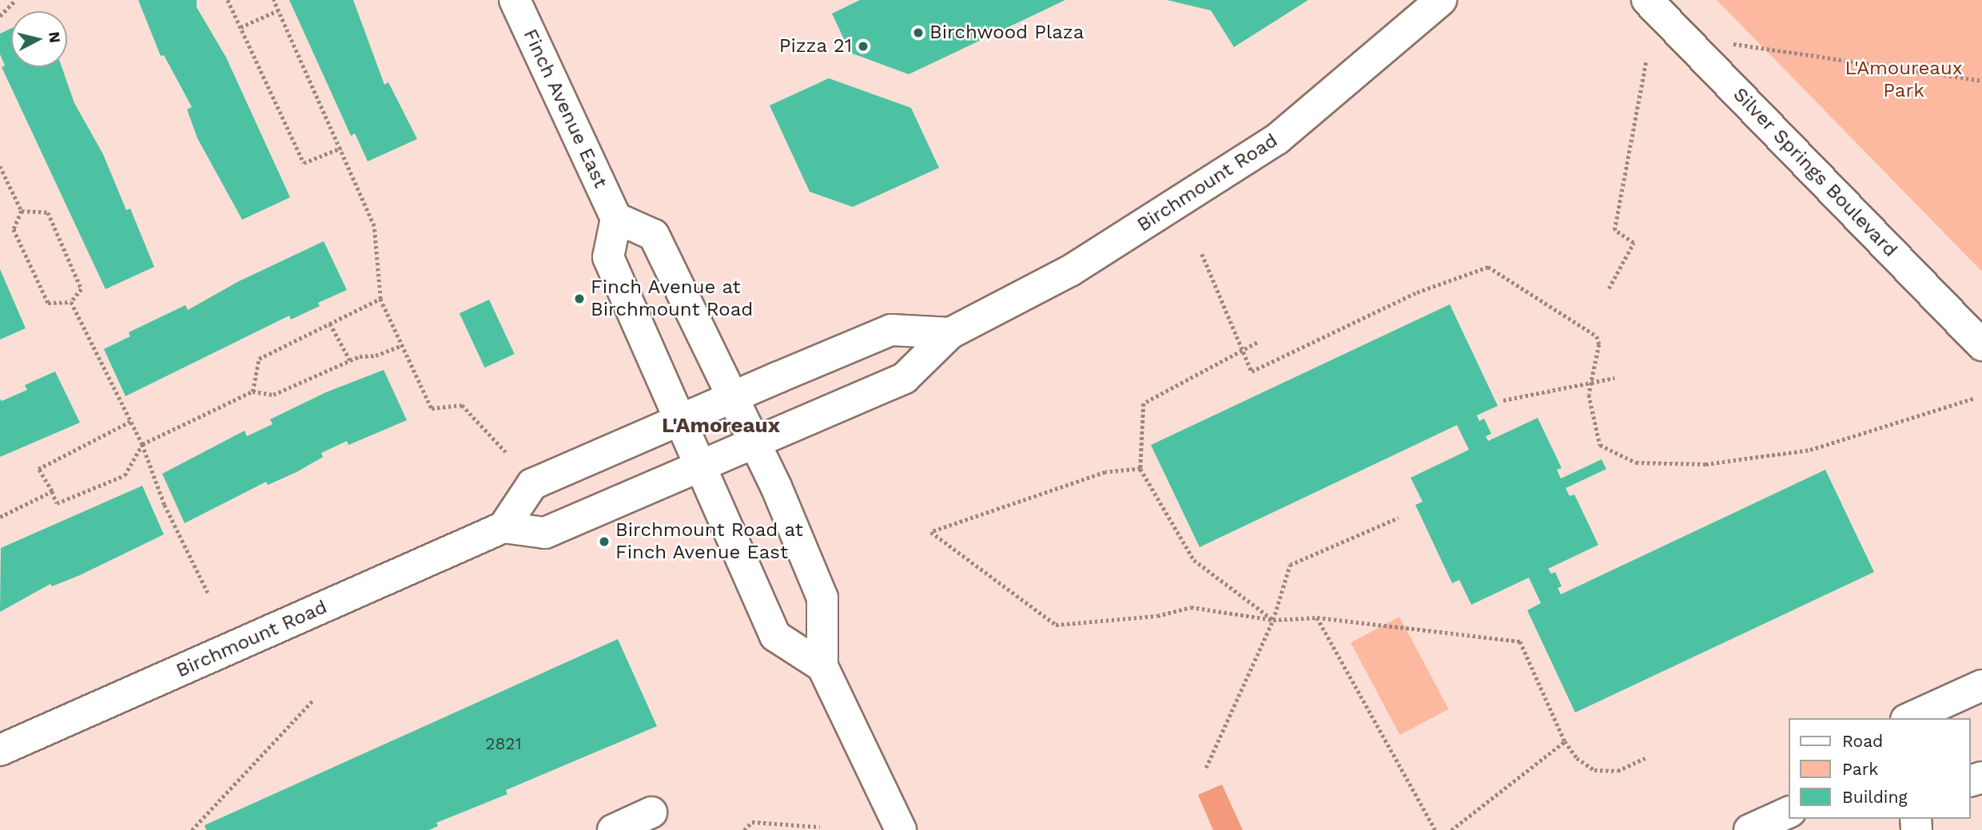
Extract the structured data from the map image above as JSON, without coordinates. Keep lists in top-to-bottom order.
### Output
{
  "streets": {
    "main road": ["Finch Avenue East", "Silver Springs Boulevard", "Birchmount Road"]
  },
  "districts": ["L'Amoreaux"],
  "parks": ["L'Amoureaux Park"],
  "places": [
    "Birchwood Plaza",
    "Pizza 21",
    "Finch Avenue at Birchmount Road",
    "Birchmount Road at Finch Avenue East"
  ],
  "house_numbers": ["2821"],
  "legend": ["Road", "Park", "Building"],
  "north": "right"
}
